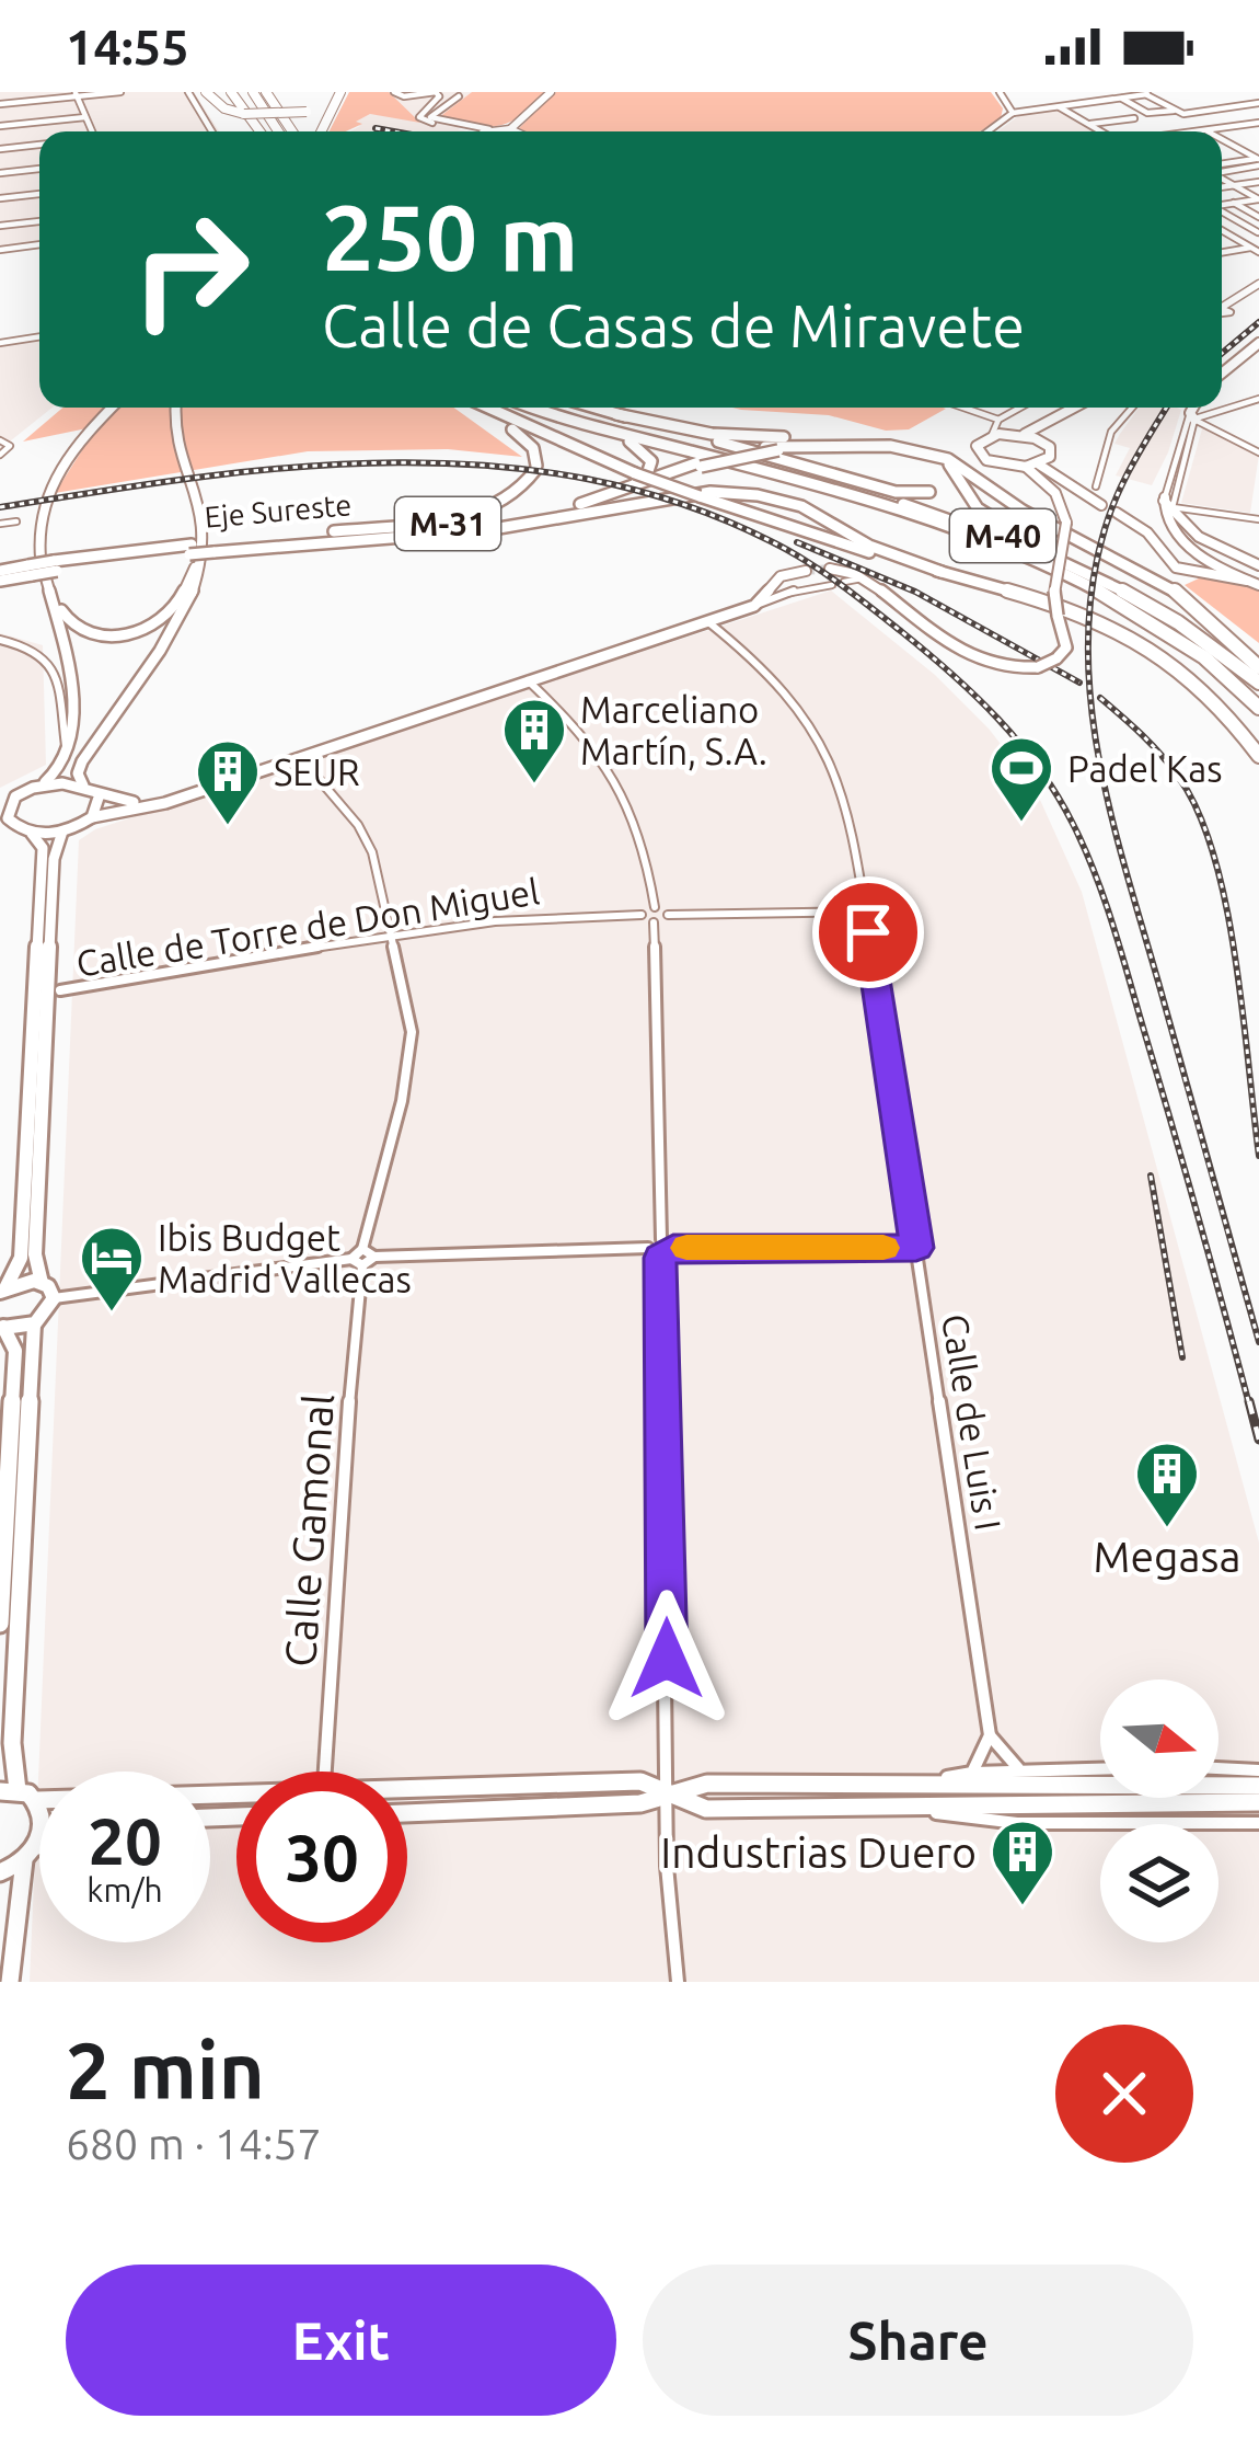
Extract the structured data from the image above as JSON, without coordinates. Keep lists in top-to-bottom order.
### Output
{
  "streets": {
    "highway": ["Eje Sureste", "M-31", "M-40"],
    "street": ["Calle de Torre de Don Miguel", "Calle de Luis I", "Calle Gamonal"]
  },
  "crossings": [
    ["Eje Sureste", "M-31"]
  ],
  "places": {
    "building": [
      "Marceliano Martín, S.A.",
      "SEUR",
      "Megasa",
      "Industrias Duero"
    ],
    "sports": ["Padel Kas"],
    "hotel": ["Ibis Budget Madrid Vallecas"]
  },
  "north": "right",
  "page": {
    "status": "14:55",
    "turn": ["250 m", "Calle de Casas de Miravete"],
    "speed": "20 km/h",
    "limit": "30",
    "heading": ["2 min", "680 m · 14:57"],
    "buttons": ["Exit", "Share"]
  }
}
